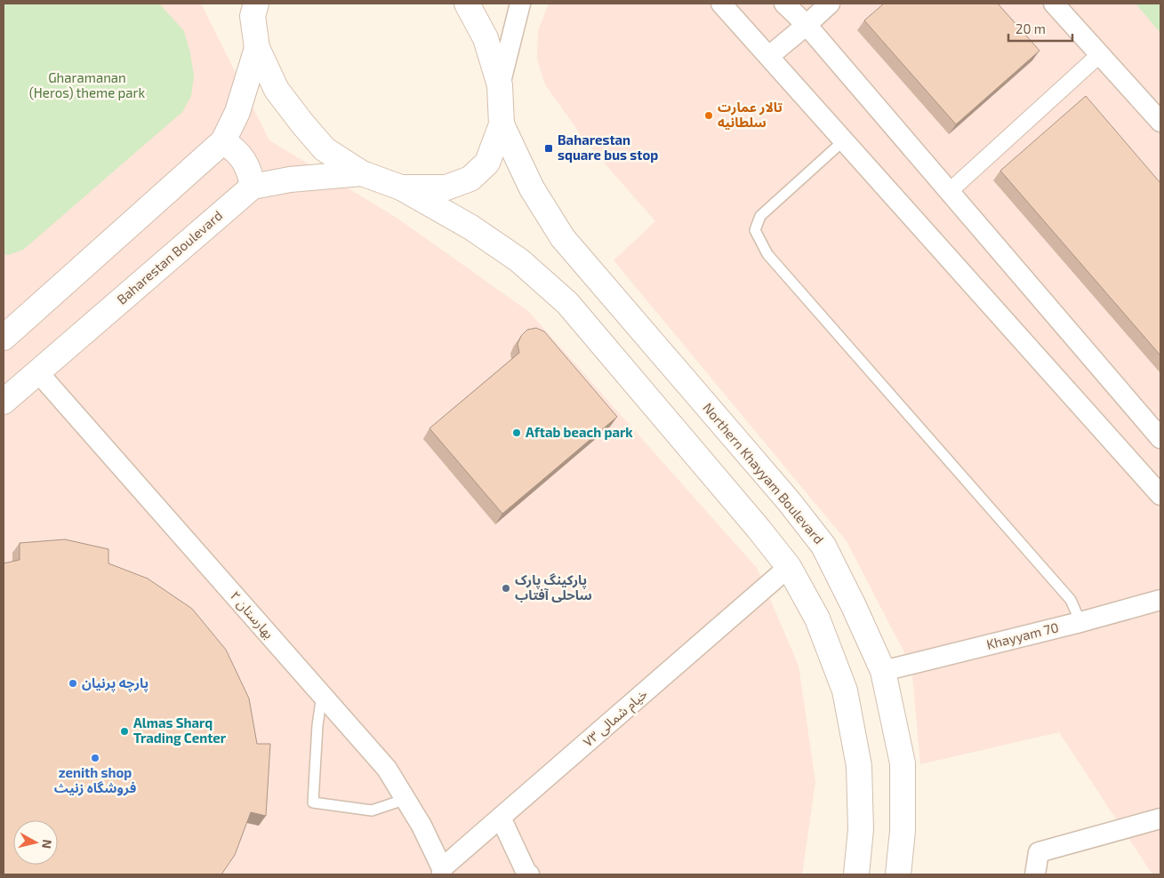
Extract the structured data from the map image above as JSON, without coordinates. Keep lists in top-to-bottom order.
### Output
{
  "streets": {
    "street": [
      "Baharestan Boulevard",
      "Northern Khayyam Boulevard",
      "بهارستان ۲",
      "Khayyam 70",
      "خیام شمالی ۷۳"
    ]
  },
  "crossings": [
    ["Baharestan Boulevard", "بهارستان ۲"],
    ["Northern Khayyam Boulevard", "Khayyam 70"],
    ["بهارستان ۲", "خیام شمالی ۷۳"]
  ],
  "parks": ["Gharamanan (Heros) theme park"],
  "places": {
    "other": [
      "تالار عمارت سلطانیه",
      "Aftab beach park",
      "پارکینگ پارک ساحلی آفتاب",
      "پارچه پرنیان",
      "Almas Sharq Trading Center",
      "zenith shop فروشگاه زنیث"
    ],
    "transit": ["Baharestan square bus stop"]
  },
  "scale_bar": "20 m",
  "north": "right"
}
